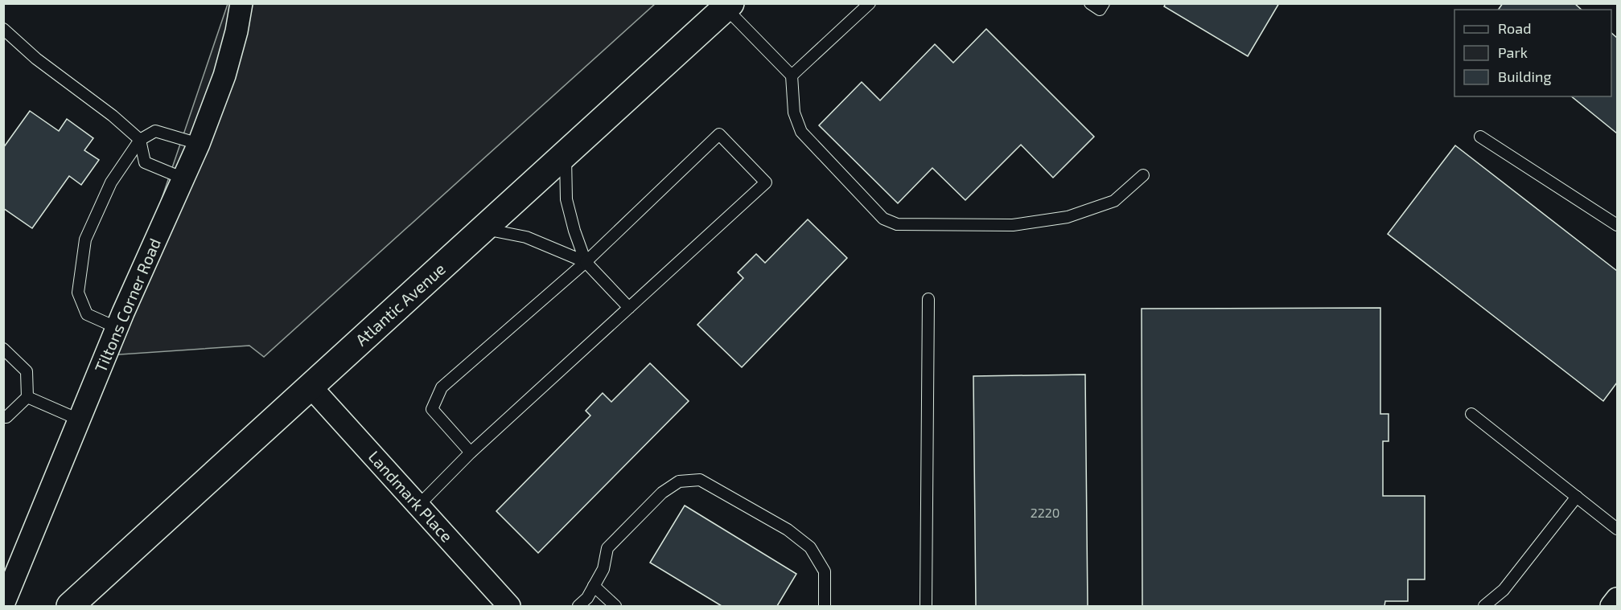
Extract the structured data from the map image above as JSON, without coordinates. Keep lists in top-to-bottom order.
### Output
{
  "streets": {
    "main road": ["Atlantic Avenue"],
    "street": ["Tiltons Corner Road", "Landmark Place"]
  },
  "crossings": [
    ["Atlantic Avenue", "Landmark Place"]
  ],
  "house_numbers": ["2220"],
  "legend": ["Road", "Park", "Building"]
}
